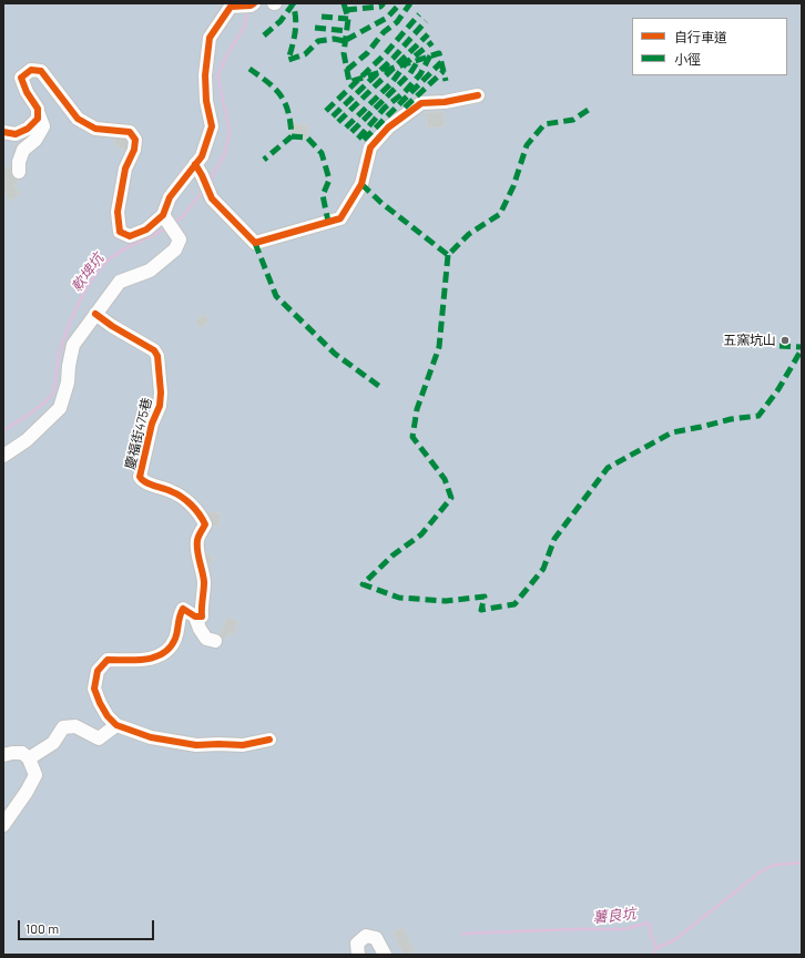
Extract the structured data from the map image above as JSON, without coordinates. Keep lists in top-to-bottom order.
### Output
{
  "streets": {
    "street": ["慶福街475巷"]
  },
  "water": ["軟埤坑", "薯良坑"],
  "places": ["五窯坑山"],
  "legend": ["自行車道", "小徑"],
  "scale_bar": "100 m"
}
